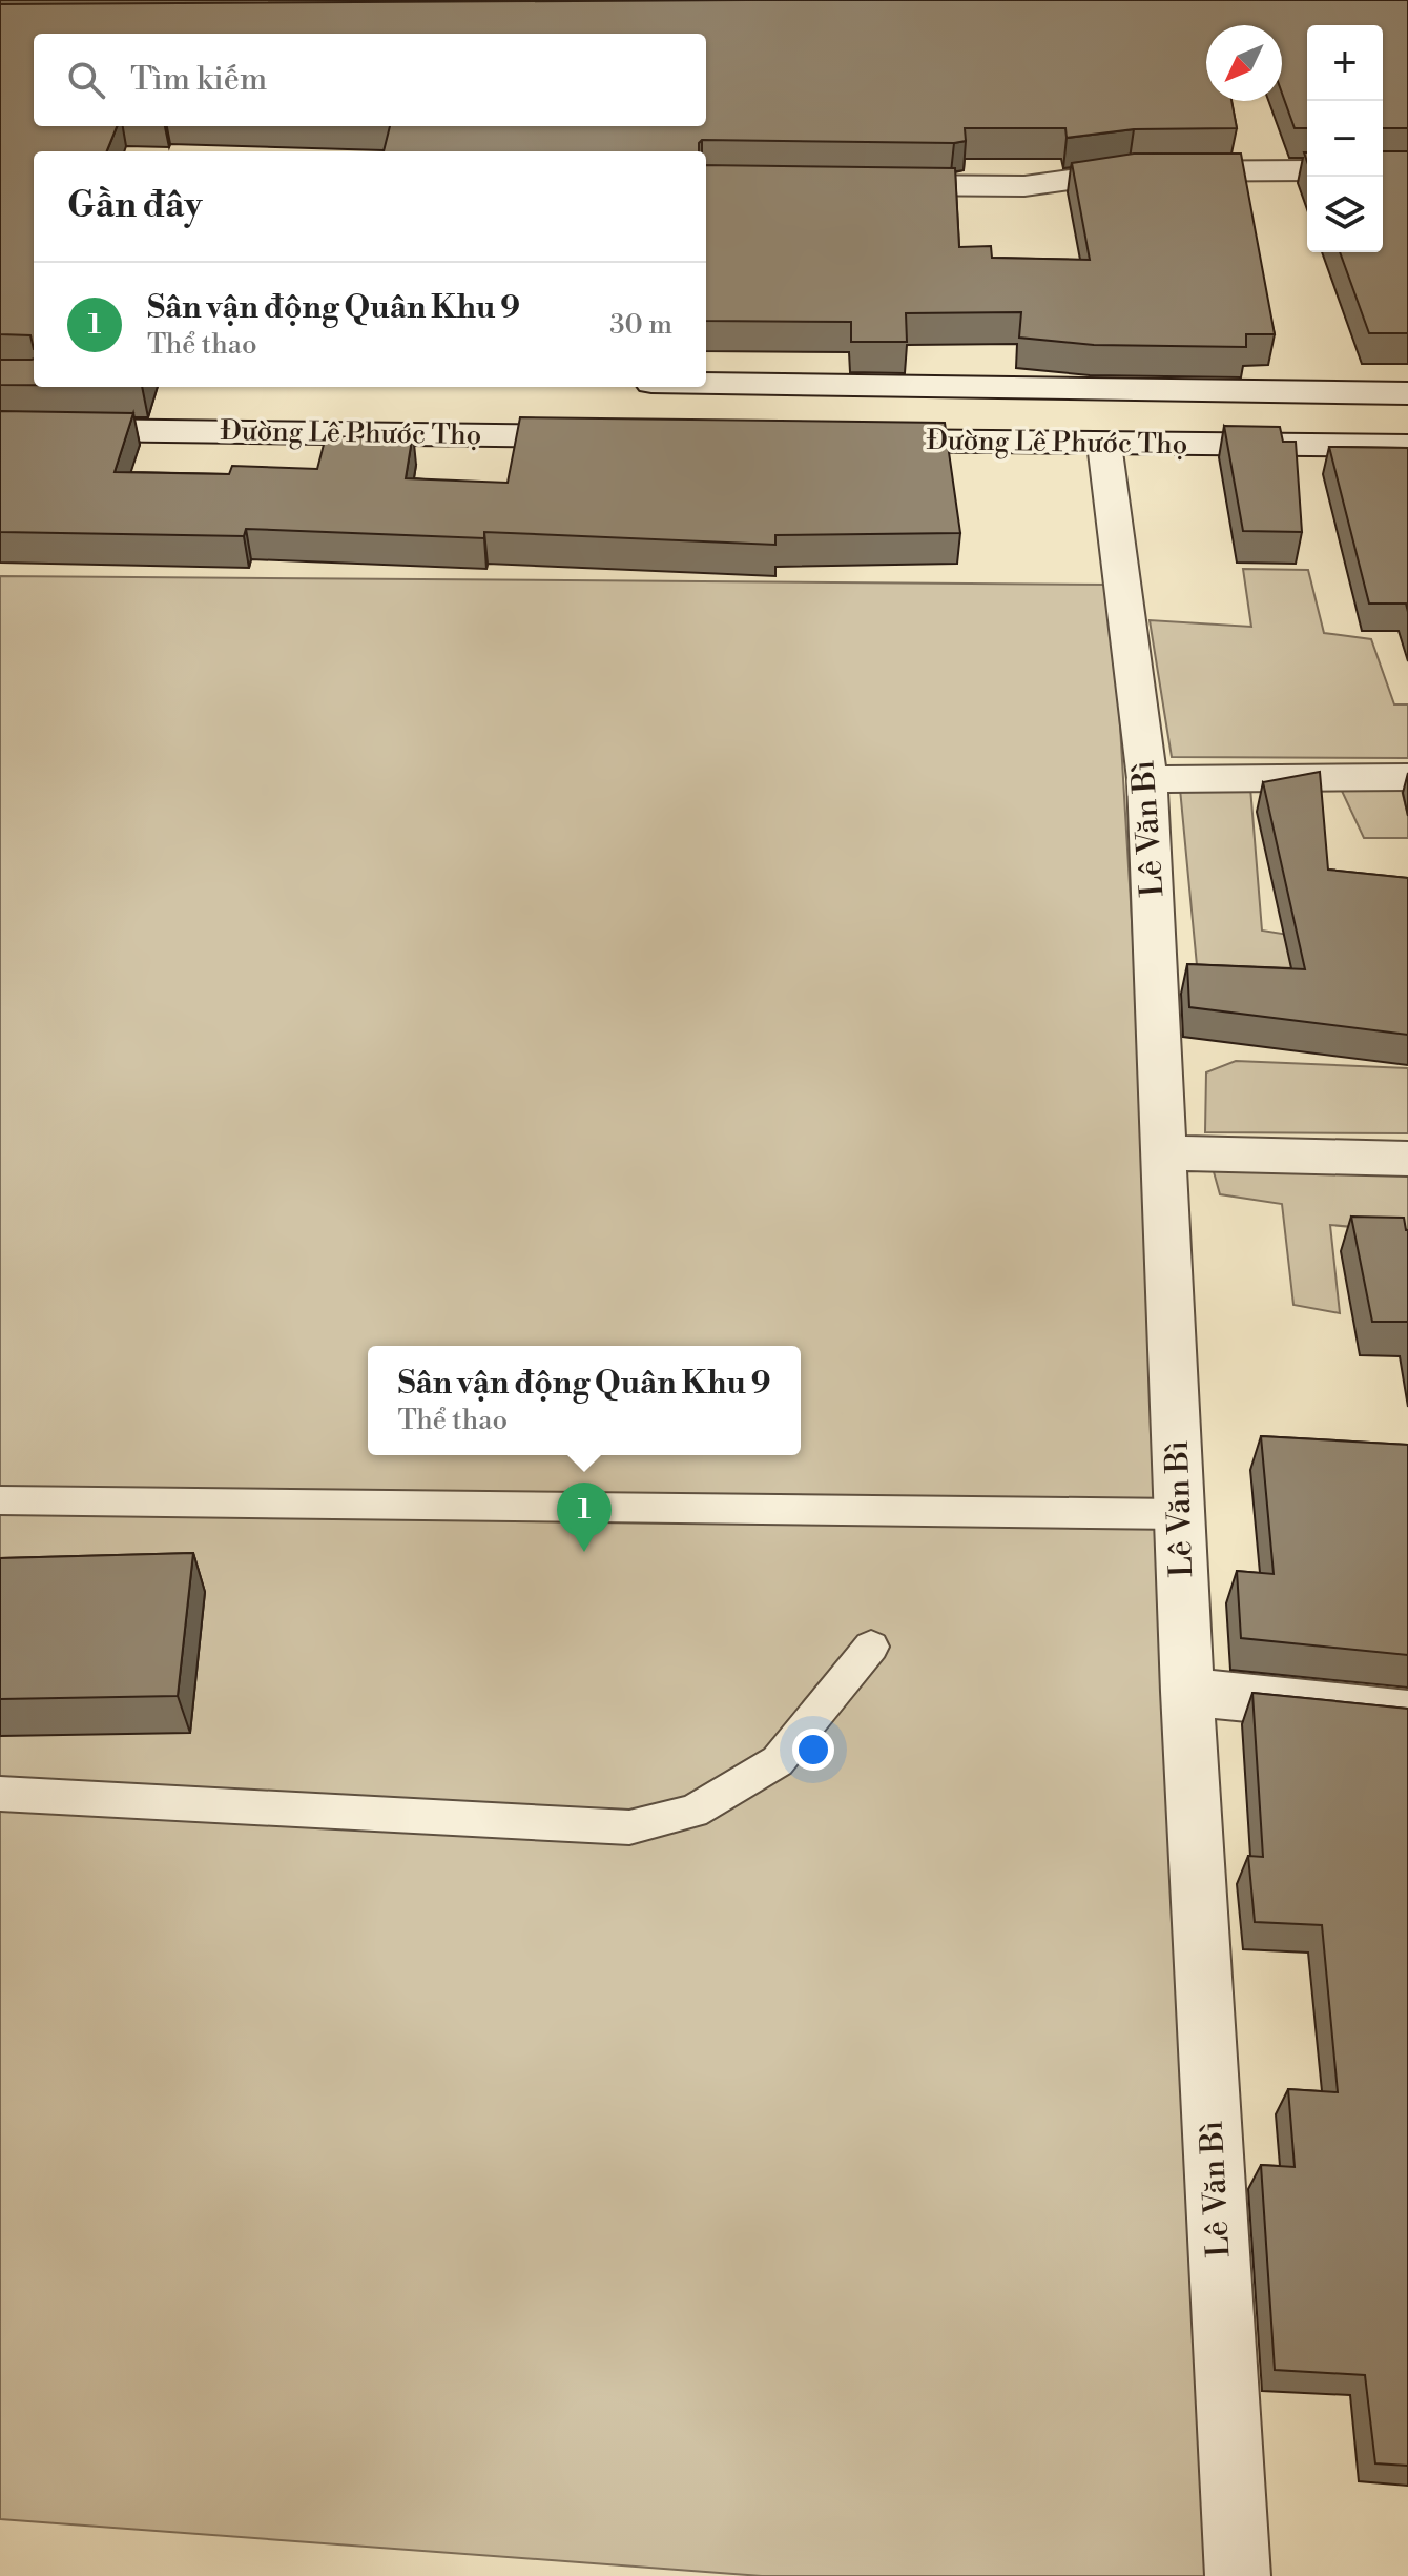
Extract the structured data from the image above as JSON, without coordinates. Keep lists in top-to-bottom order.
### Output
{
  "streets": {
    "street": ["Đường Lê Phước Thọ", "Lê Văn Bì"]
  },
  "crossings": [
    ["Đường Lê Phước Thọ", "Lê Văn Bì"]
  ],
  "north": "bottom left",
  "page": {
    "map_buttons": ["+", "−"],
    "search": "Tìm kiếm",
    "heading": "Gần đây",
    "list": [
      {
        "mark": "1",
        "name": "Sân vận động Quân Khu 9",
        "note": "Thể thao",
        "value": "30 m"
      }
    ],
    "popup": ["Sân vận động Quân Khu 9", "Thể thao"],
    "pins": "1"
  }
}
